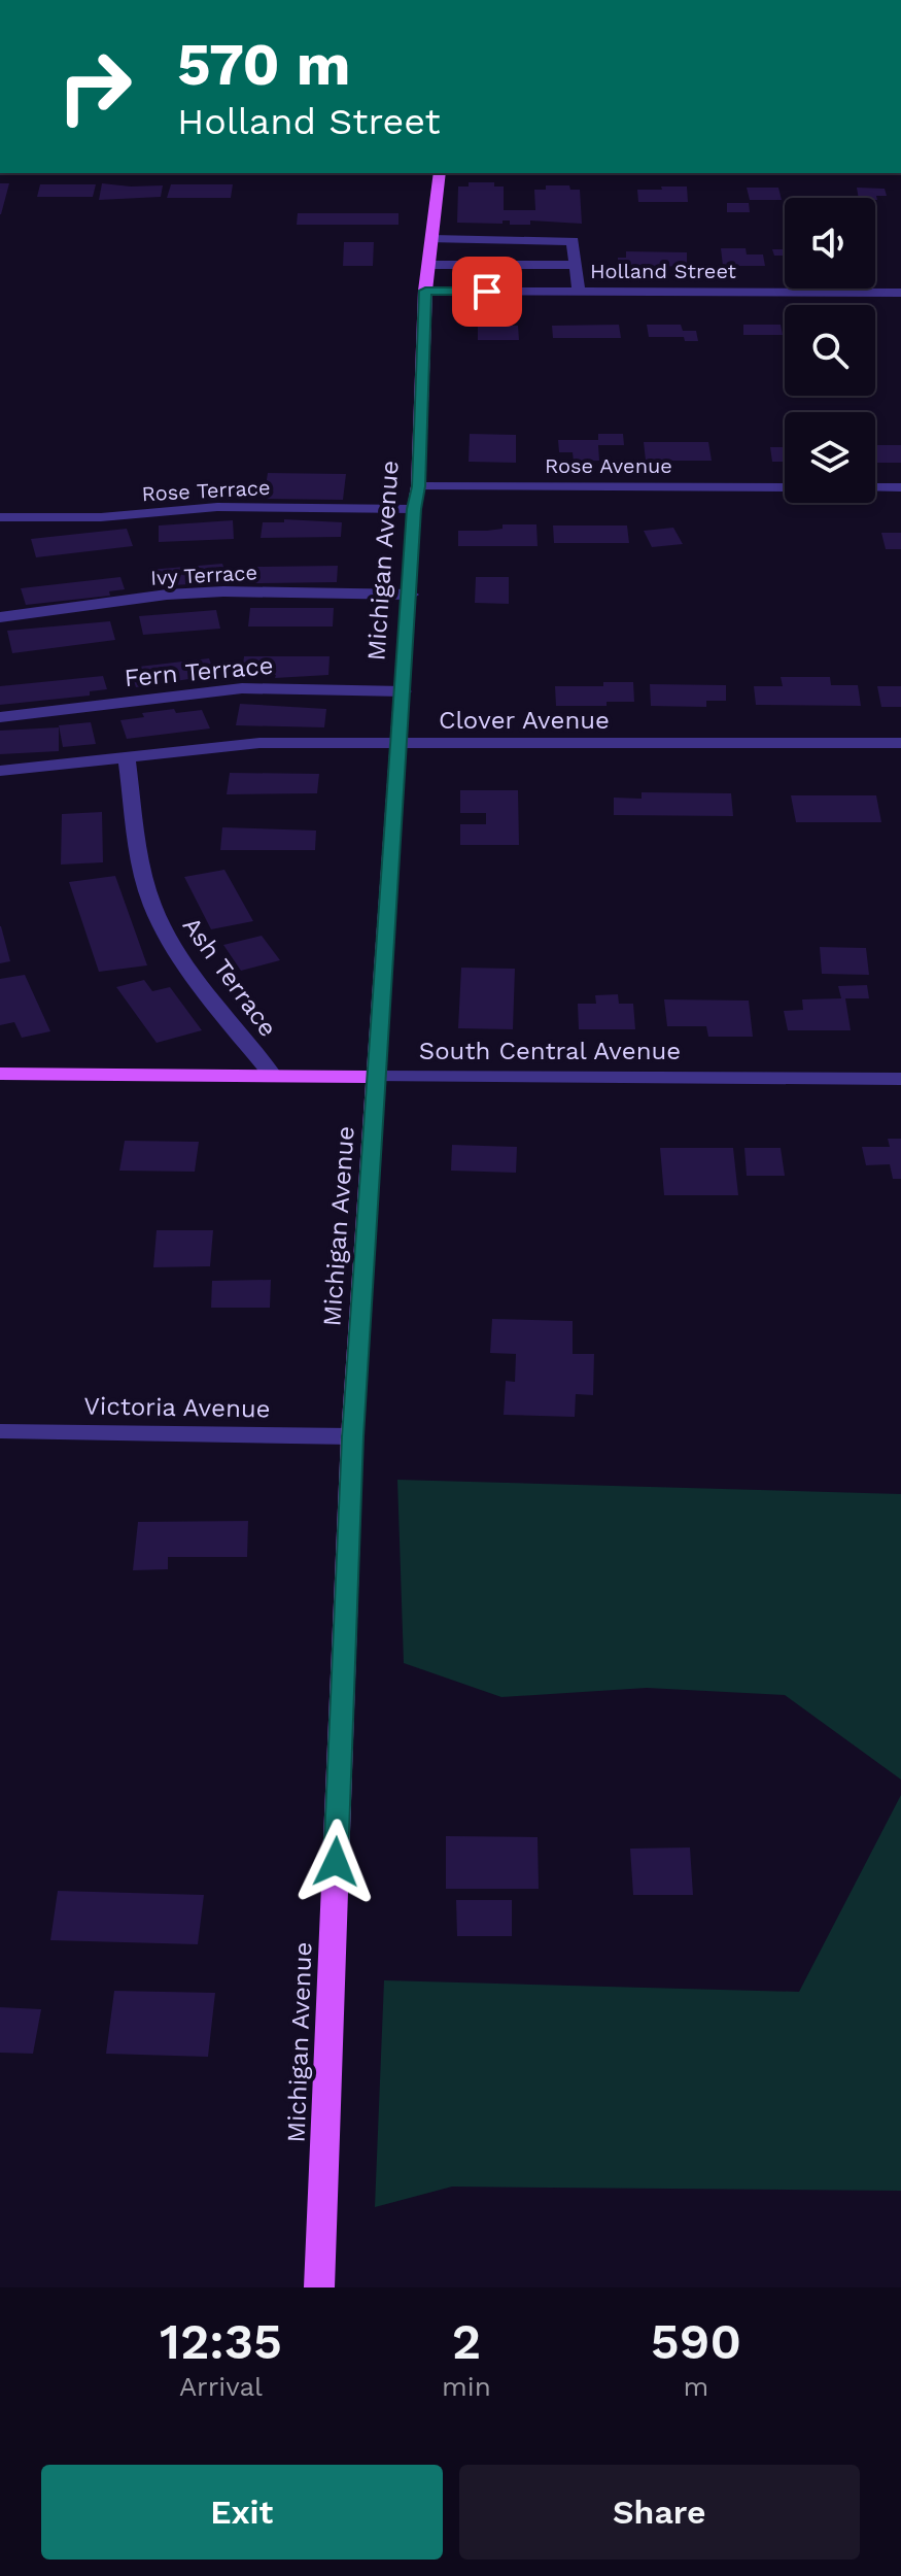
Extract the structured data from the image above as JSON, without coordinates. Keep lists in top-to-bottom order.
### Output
{
  "streets": {
    "main road": ["Michigan Avenue", "South Central Avenue"],
    "street": [
      "Holland Street",
      "Rose Avenue",
      "Rose Terrace",
      "Ivy Terrace",
      "Fern Terrace",
      "Clover Avenue",
      "Ash Terrace",
      "Victoria Avenue"
    ]
  },
  "crossings": [
    ["Holland Street", "Michigan Avenue"],
    ["Rose Avenue", "Michigan Avenue"],
    ["Rose Terrace", "Michigan Avenue"],
    ["Michigan Avenue", "Ivy Terrace"],
    ["Michigan Avenue", "Fern Terrace"],
    ["Michigan Avenue", "Clover Avenue"],
    ["Michigan Avenue", "South Central Avenue"],
    ["Michigan Avenue", "Victoria Avenue"],
    ["Clover Avenue", "Ash Terrace"],
    ["Ash Terrace", "South Central Avenue"]
  ],
  "page": {
    "turn": ["570 m", "Holland Street"],
    "eta": [
      "12:35",
      "Arrival",
      "2",
      "min",
      "590",
      "m"
    ],
    "buttons": ["Exit", "Share"]
  }
}
